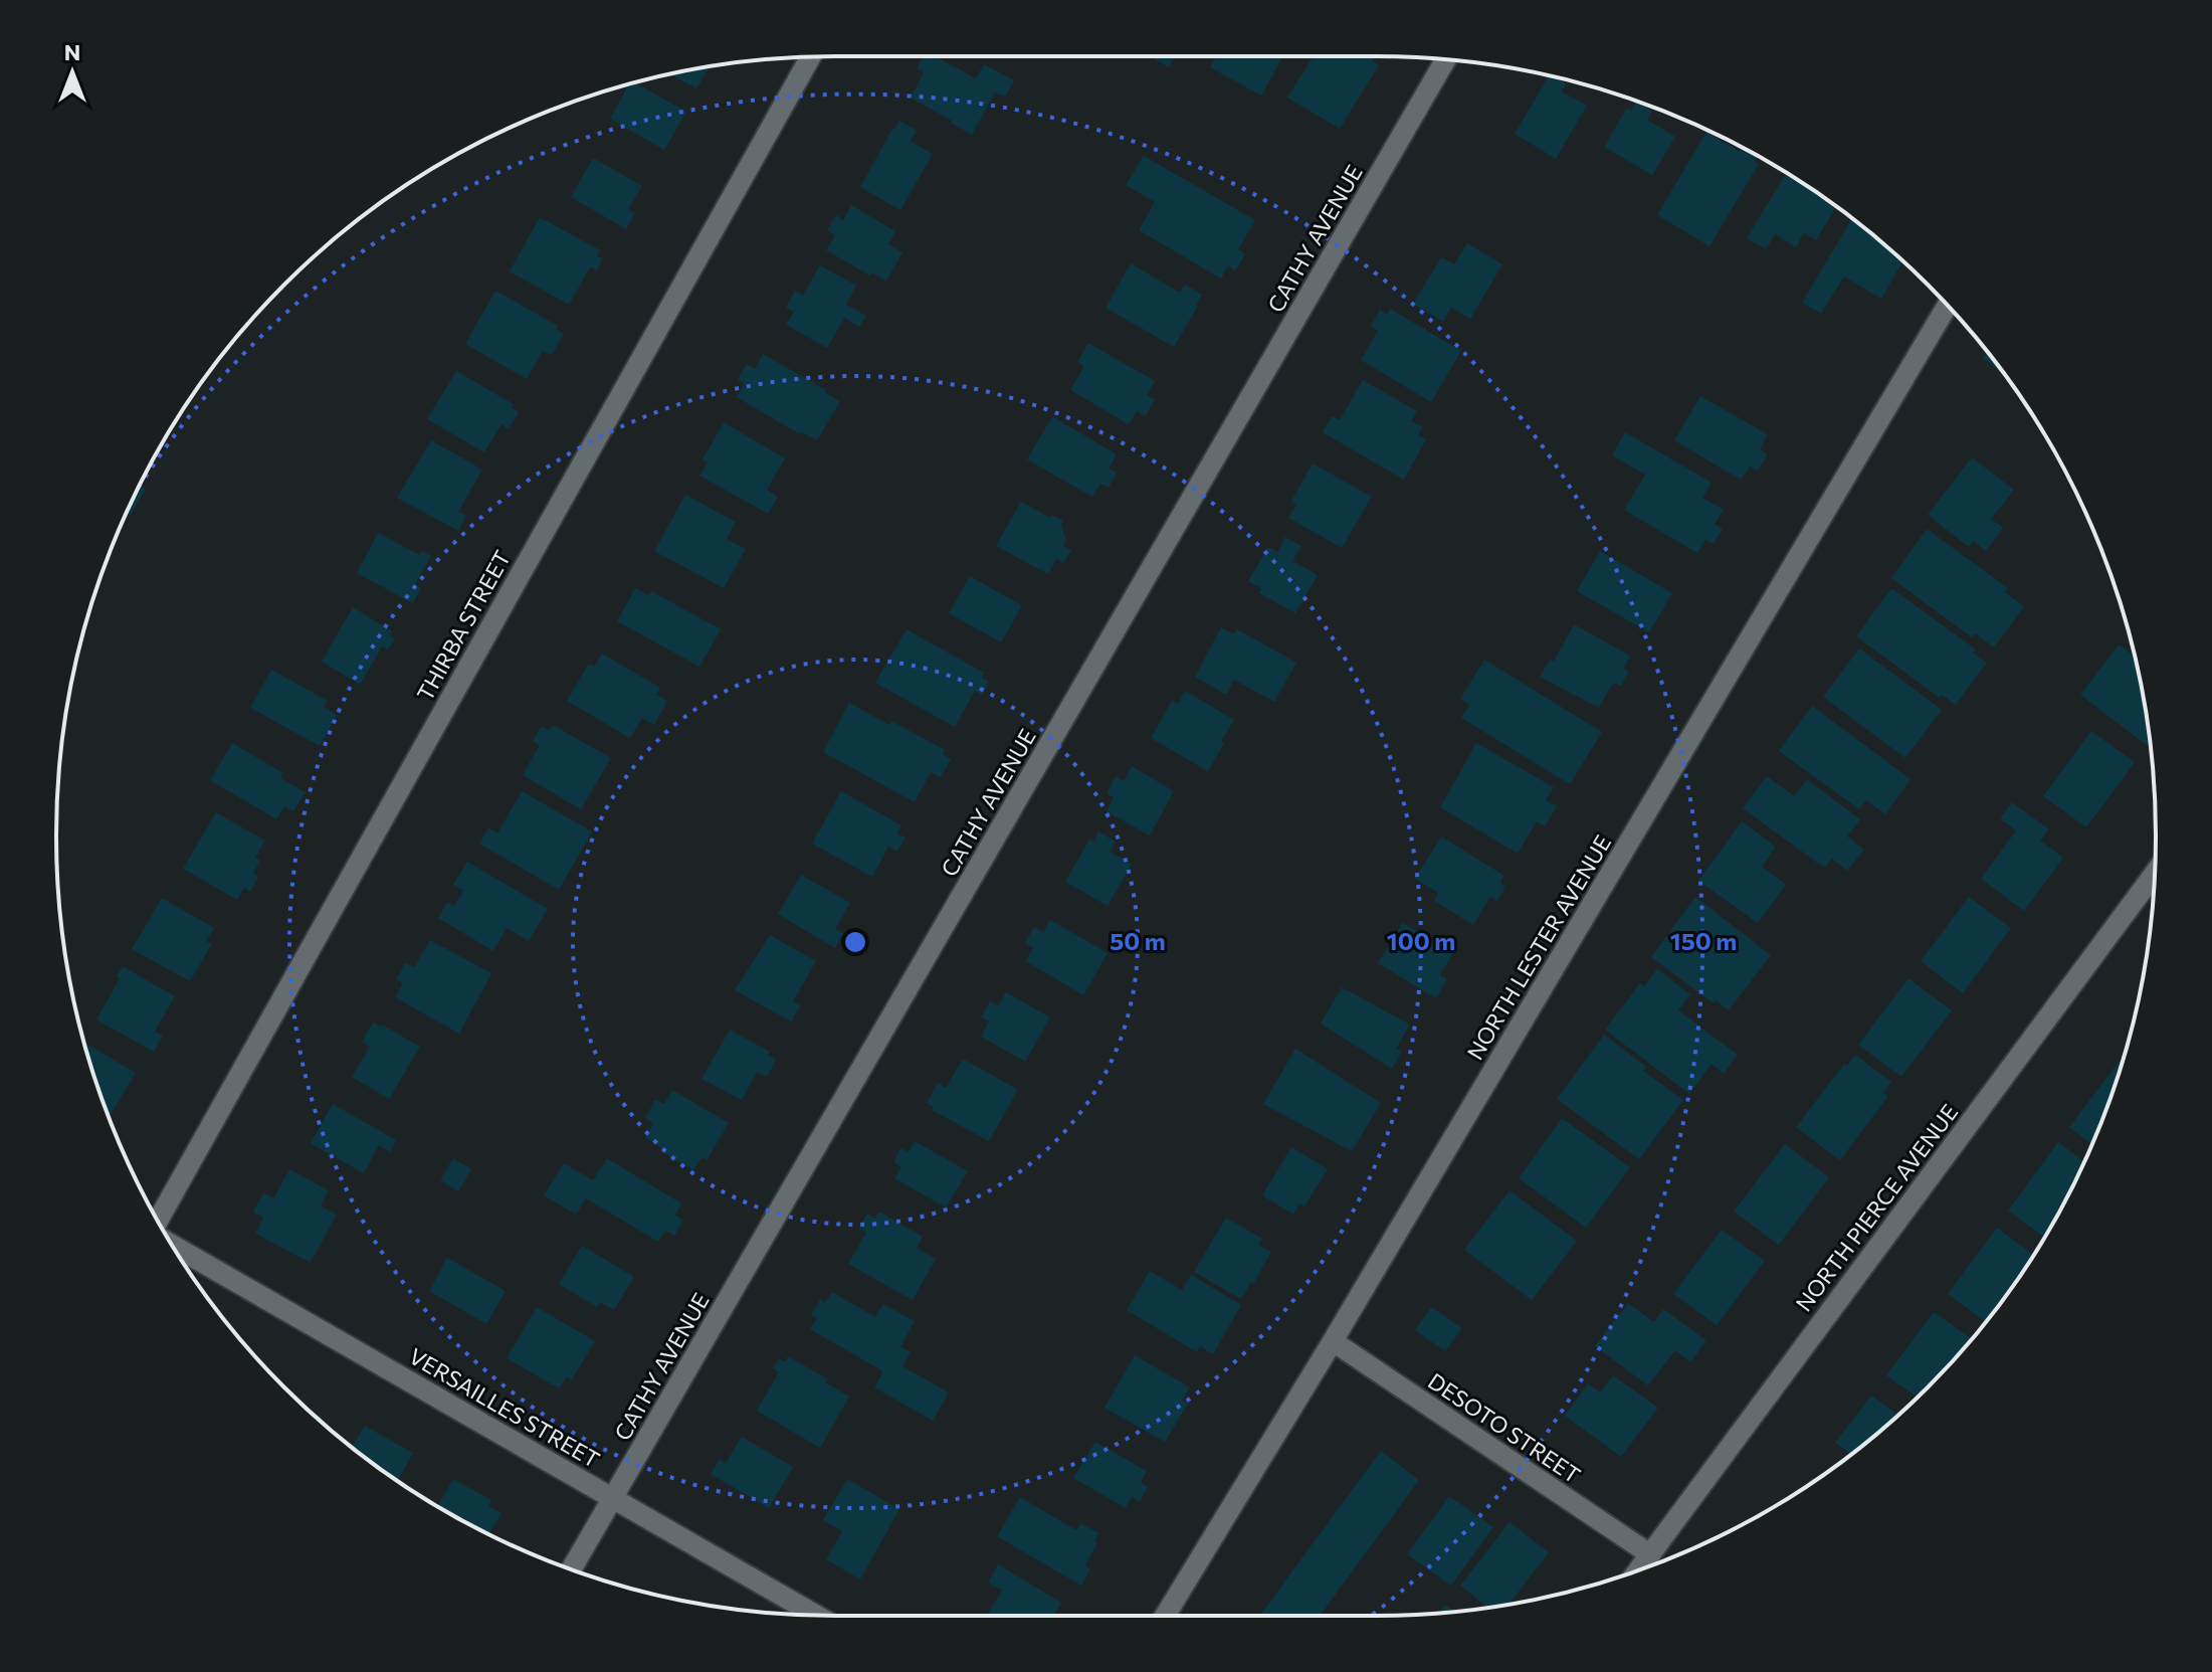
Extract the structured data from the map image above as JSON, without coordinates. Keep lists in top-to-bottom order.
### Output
{
  "streets": {
    "street": [
      "CATHY AVENUE",
      "THIRBA STREET",
      "NORTH LESTER AVENUE",
      "NORTH PIERCE AVENUE",
      "VERSAILLES STREET",
      "DESOTO STREET"
    ]
  },
  "crossings": [
    ["CATHY AVENUE", "VERSAILLES STREET"],
    ["NORTH LESTER AVENUE", "DESOTO STREET"],
    ["NORTH PIERCE AVENUE", "DESOTO STREET"]
  ],
  "north": "top",
  "rings": ["50 m", "100 m", "150 m"]
}
